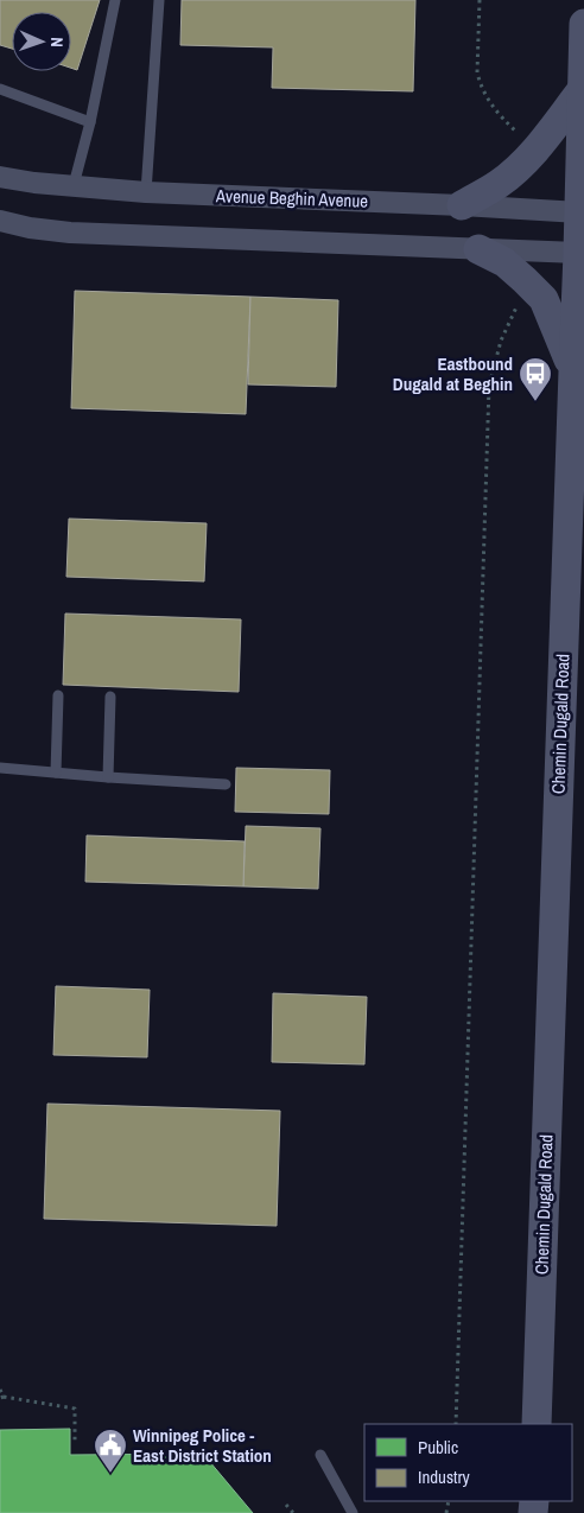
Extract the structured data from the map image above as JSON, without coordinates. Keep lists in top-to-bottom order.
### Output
{
  "streets": {
    "main road": ["Chemin Dugald Road"],
    "street": ["Avenue Beghin Avenue"]
  },
  "crossings": [
    ["Avenue Beghin Avenue", "Chemin Dugald Road"]
  ],
  "places": {
    "bus stop": ["Eastbound Dugald at Beghin"],
    "public building": ["Winnipeg Police - East District Station"]
  },
  "legend": ["Public", "Industry"],
  "north": "right"
}
